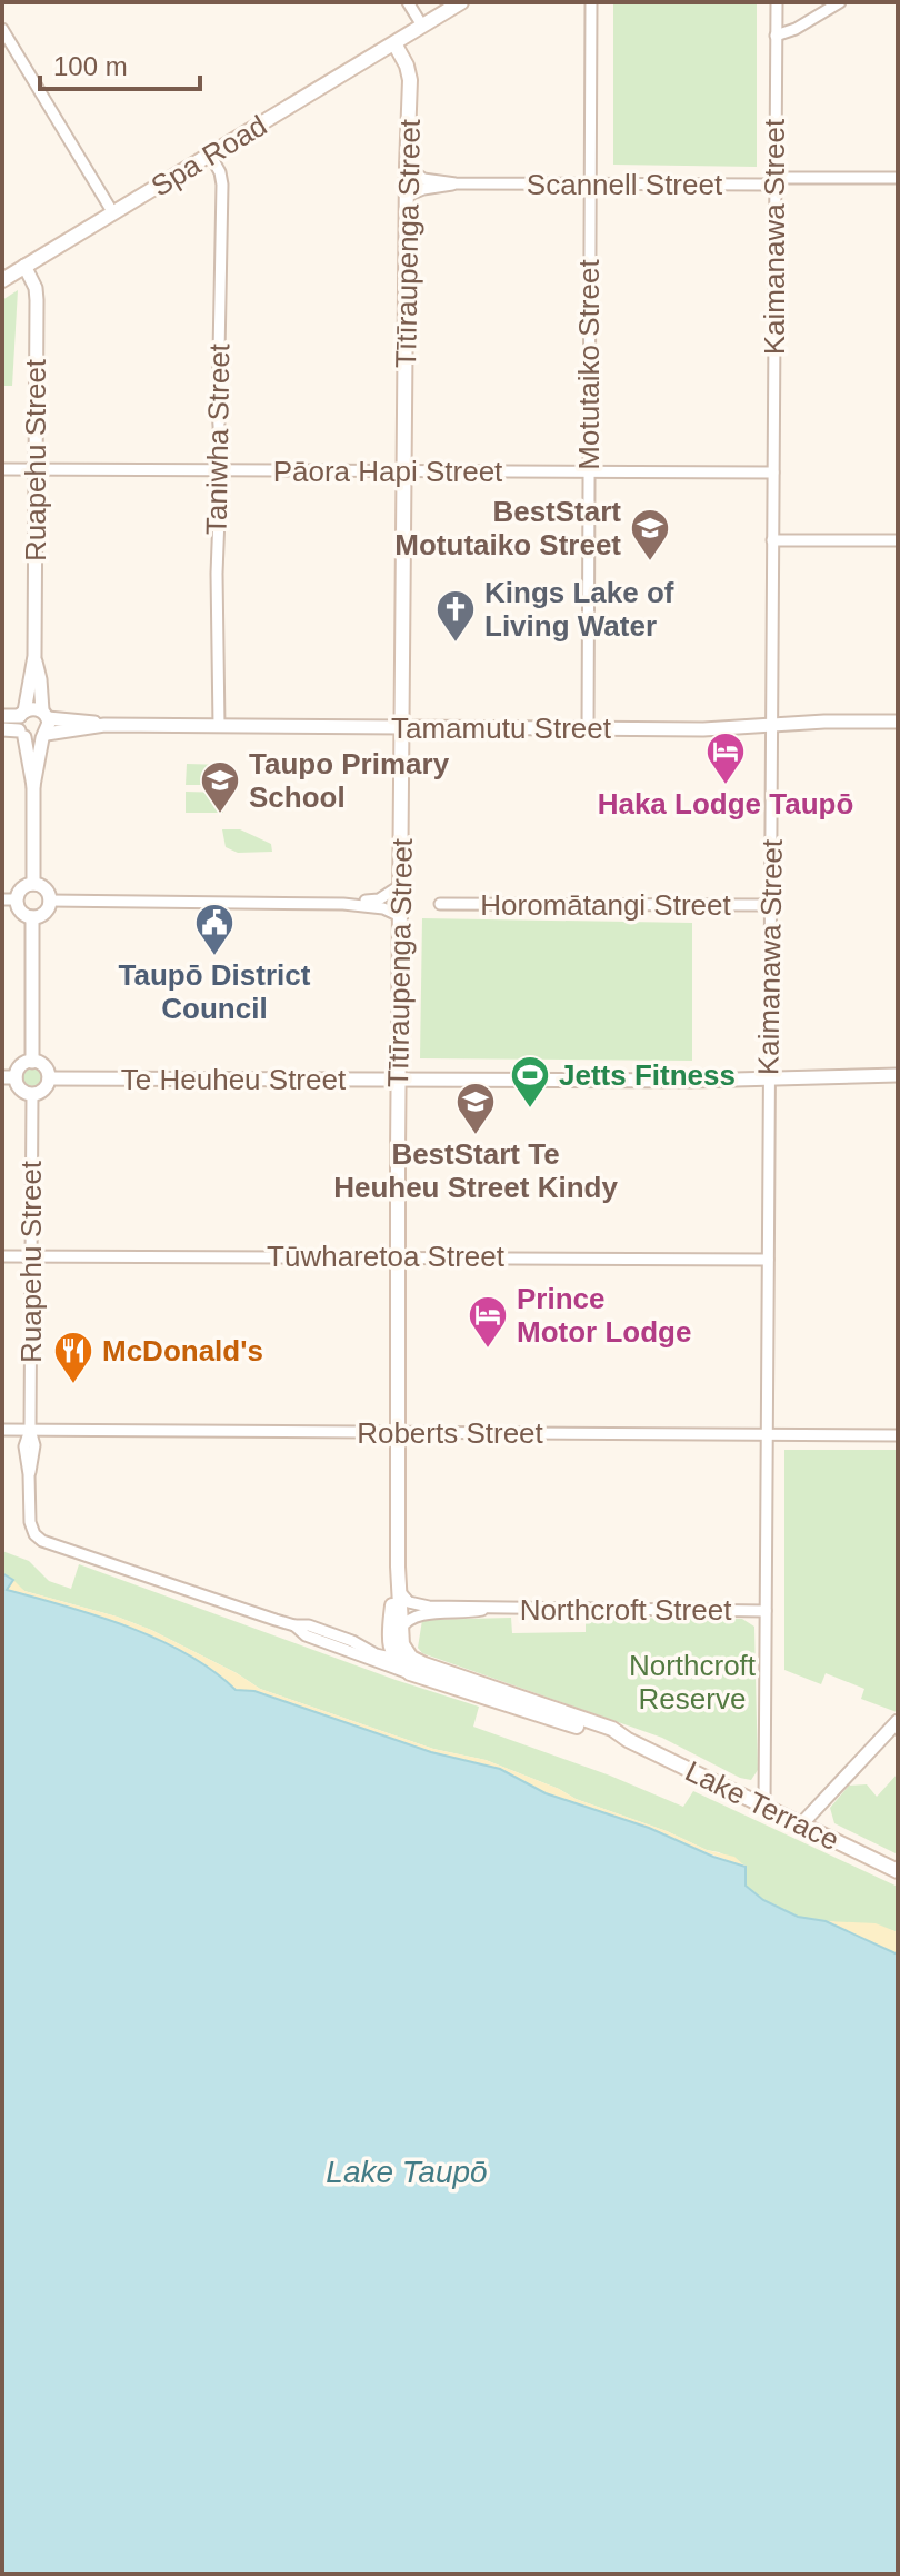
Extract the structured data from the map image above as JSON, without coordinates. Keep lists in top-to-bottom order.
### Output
{
  "streets": {
    "main road": ["Spa Road", "Tītīraupenga Street", "Lake Terrace"],
    "street": [
      "Scannell Street",
      "Kaimanawa Street",
      "Motutaiko Street",
      "Taniwha Street",
      "Ruapehu Street",
      "Pāora Hapi Street",
      "Tamamutu Street",
      "Horomātangi Street",
      "Te Heuheu Street",
      "Tūwharetoa Street",
      "Roberts Street",
      "Northcroft Street"
    ]
  },
  "crossings": [
    ["Spa Road", "Tītīraupenga Street"],
    ["Spa Road", "Taniwha Street"],
    ["Spa Road", "Ruapehu Street"],
    ["Scannell Street", "Kaimanawa Street"],
    ["Scannell Street", "Tītīraupenga Street"],
    ["Scannell Street", "Motutaiko Street"],
    ["Kaimanawa Street", "Pāora Hapi Street"],
    ["Kaimanawa Street", "Tamamutu Street"],
    ["Kaimanawa Street", "Horomātangi Street"],
    ["Kaimanawa Street", "Te Heuheu Street"],
    ["Kaimanawa Street", "Tūwharetoa Street"],
    ["Kaimanawa Street", "Roberts Street"],
    ["Kaimanawa Street", "Northcroft Street"],
    ["Kaimanawa Street", "Lake Terrace"],
    ["Tītīraupenga Street", "Pāora Hapi Street"],
    ["Tītīraupenga Street", "Tamamutu Street"],
    ["Tītīraupenga Street", "Te Heuheu Street"],
    ["Tītīraupenga Street", "Tūwharetoa Street"],
    ["Tītīraupenga Street", "Roberts Street"],
    ["Tītīraupenga Street", "Northcroft Street"],
    ["Tītīraupenga Street", "Lake Terrace"],
    ["Motutaiko Street", "Pāora Hapi Street"],
    ["Motutaiko Street", "Tamamutu Street"],
    ["Taniwha Street", "Pāora Hapi Street"],
    ["Taniwha Street", "Tamamutu Street"],
    ["Ruapehu Street", "Pāora Hapi Street"],
    ["Ruapehu Street", "Tamamutu Street"],
    ["Ruapehu Street", "Te Heuheu Street"],
    ["Ruapehu Street", "Tūwharetoa Street"],
    ["Ruapehu Street", "Roberts Street"],
    ["Ruapehu Street", "Lake Terrace"],
    ["Northcroft Street", "Lake Terrace"]
  ],
  "water": ["Lake Taupō"],
  "parks": ["Northcroft Reserve"],
  "places": {
    "school or university": ["BestStart Motutaiko Street", "Taupo Primary School", "BestStart Te Heuheu Street Kindy"],
    "church": ["Kings Lake of Living Water"],
    "hotel": ["Haka Lodge Taupō", "Prince Motor Lodge"],
    "public building": ["Taupō District Council"],
    "sports": ["Jetts Fitness"],
    "restaurant": ["McDonald's"]
  },
  "scale_bar": "100 m"
}
